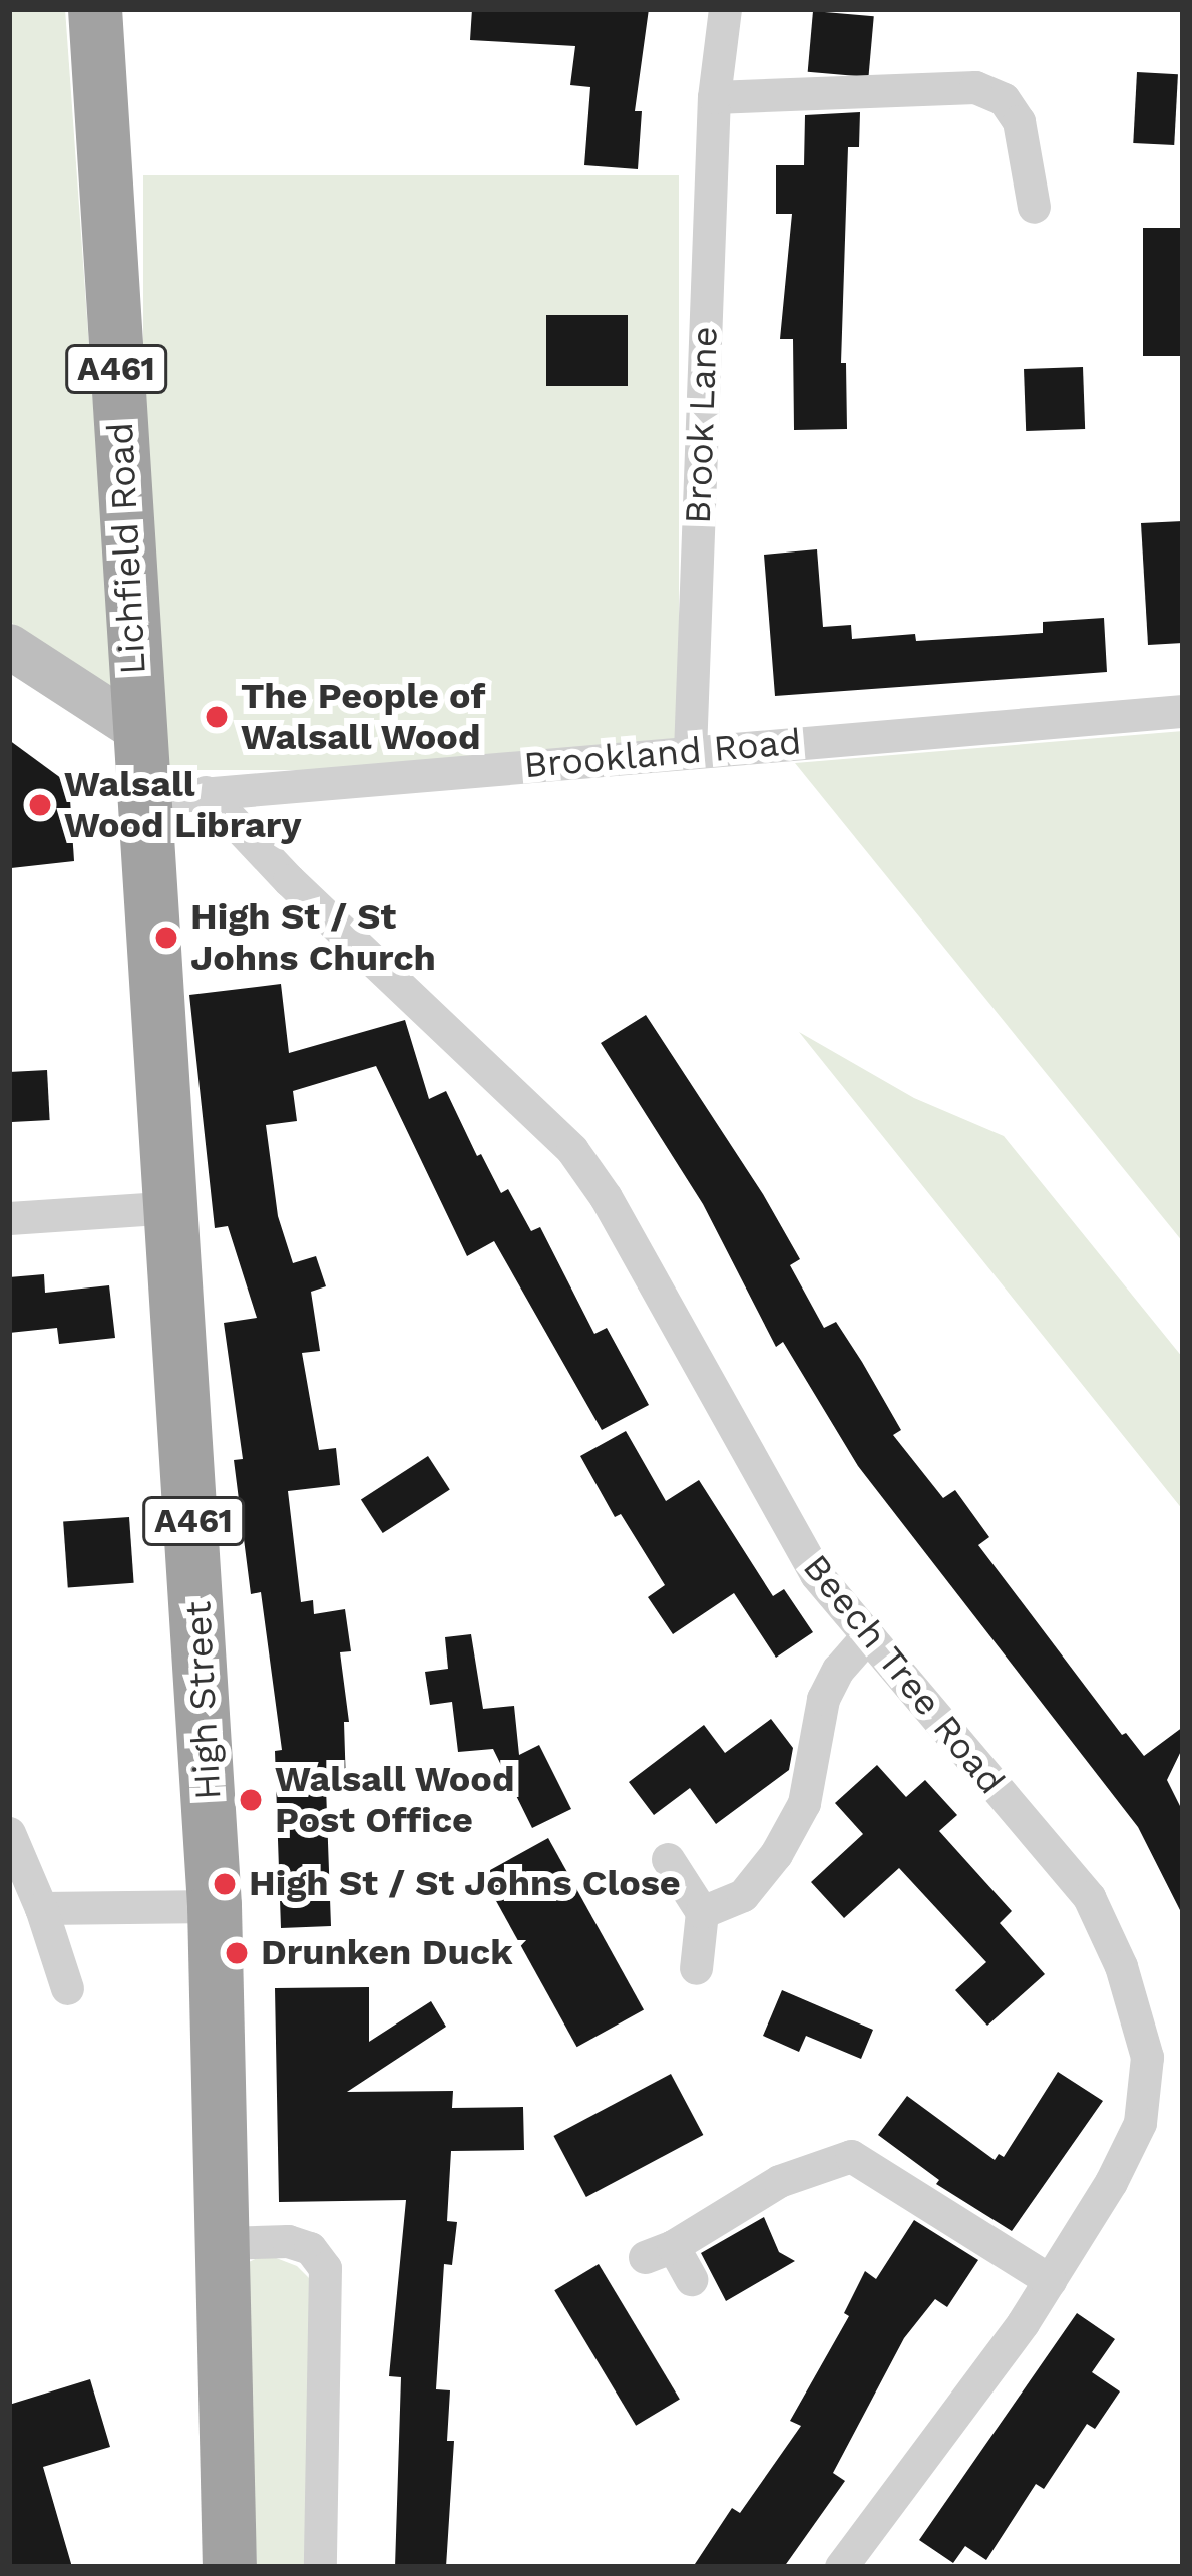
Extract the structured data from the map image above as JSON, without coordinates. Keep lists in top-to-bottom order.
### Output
{
  "streets": {
    "highway": ["A461", "Lichfield Road", "High Street"],
    "street": ["Brook Lane", "Brookland Road", "Beech Tree Road"]
  },
  "crossings": [
    ["Brook Lane", "Brookland Road"],
    ["Lichfield Road", "Brookland Road"],
    ["Lichfield Road", "High Street"],
    ["Brookland Road", "Beech Tree Road"],
    ["Brookland Road", "High Street"]
  ],
  "places": [
    "The People of Walsall Wood",
    "Walsall Wood Library",
    "High St / St Johns Church",
    "Walsall Wood Post Office",
    "High St / St Johns Close",
    "Drunken Duck"
  ]
}
